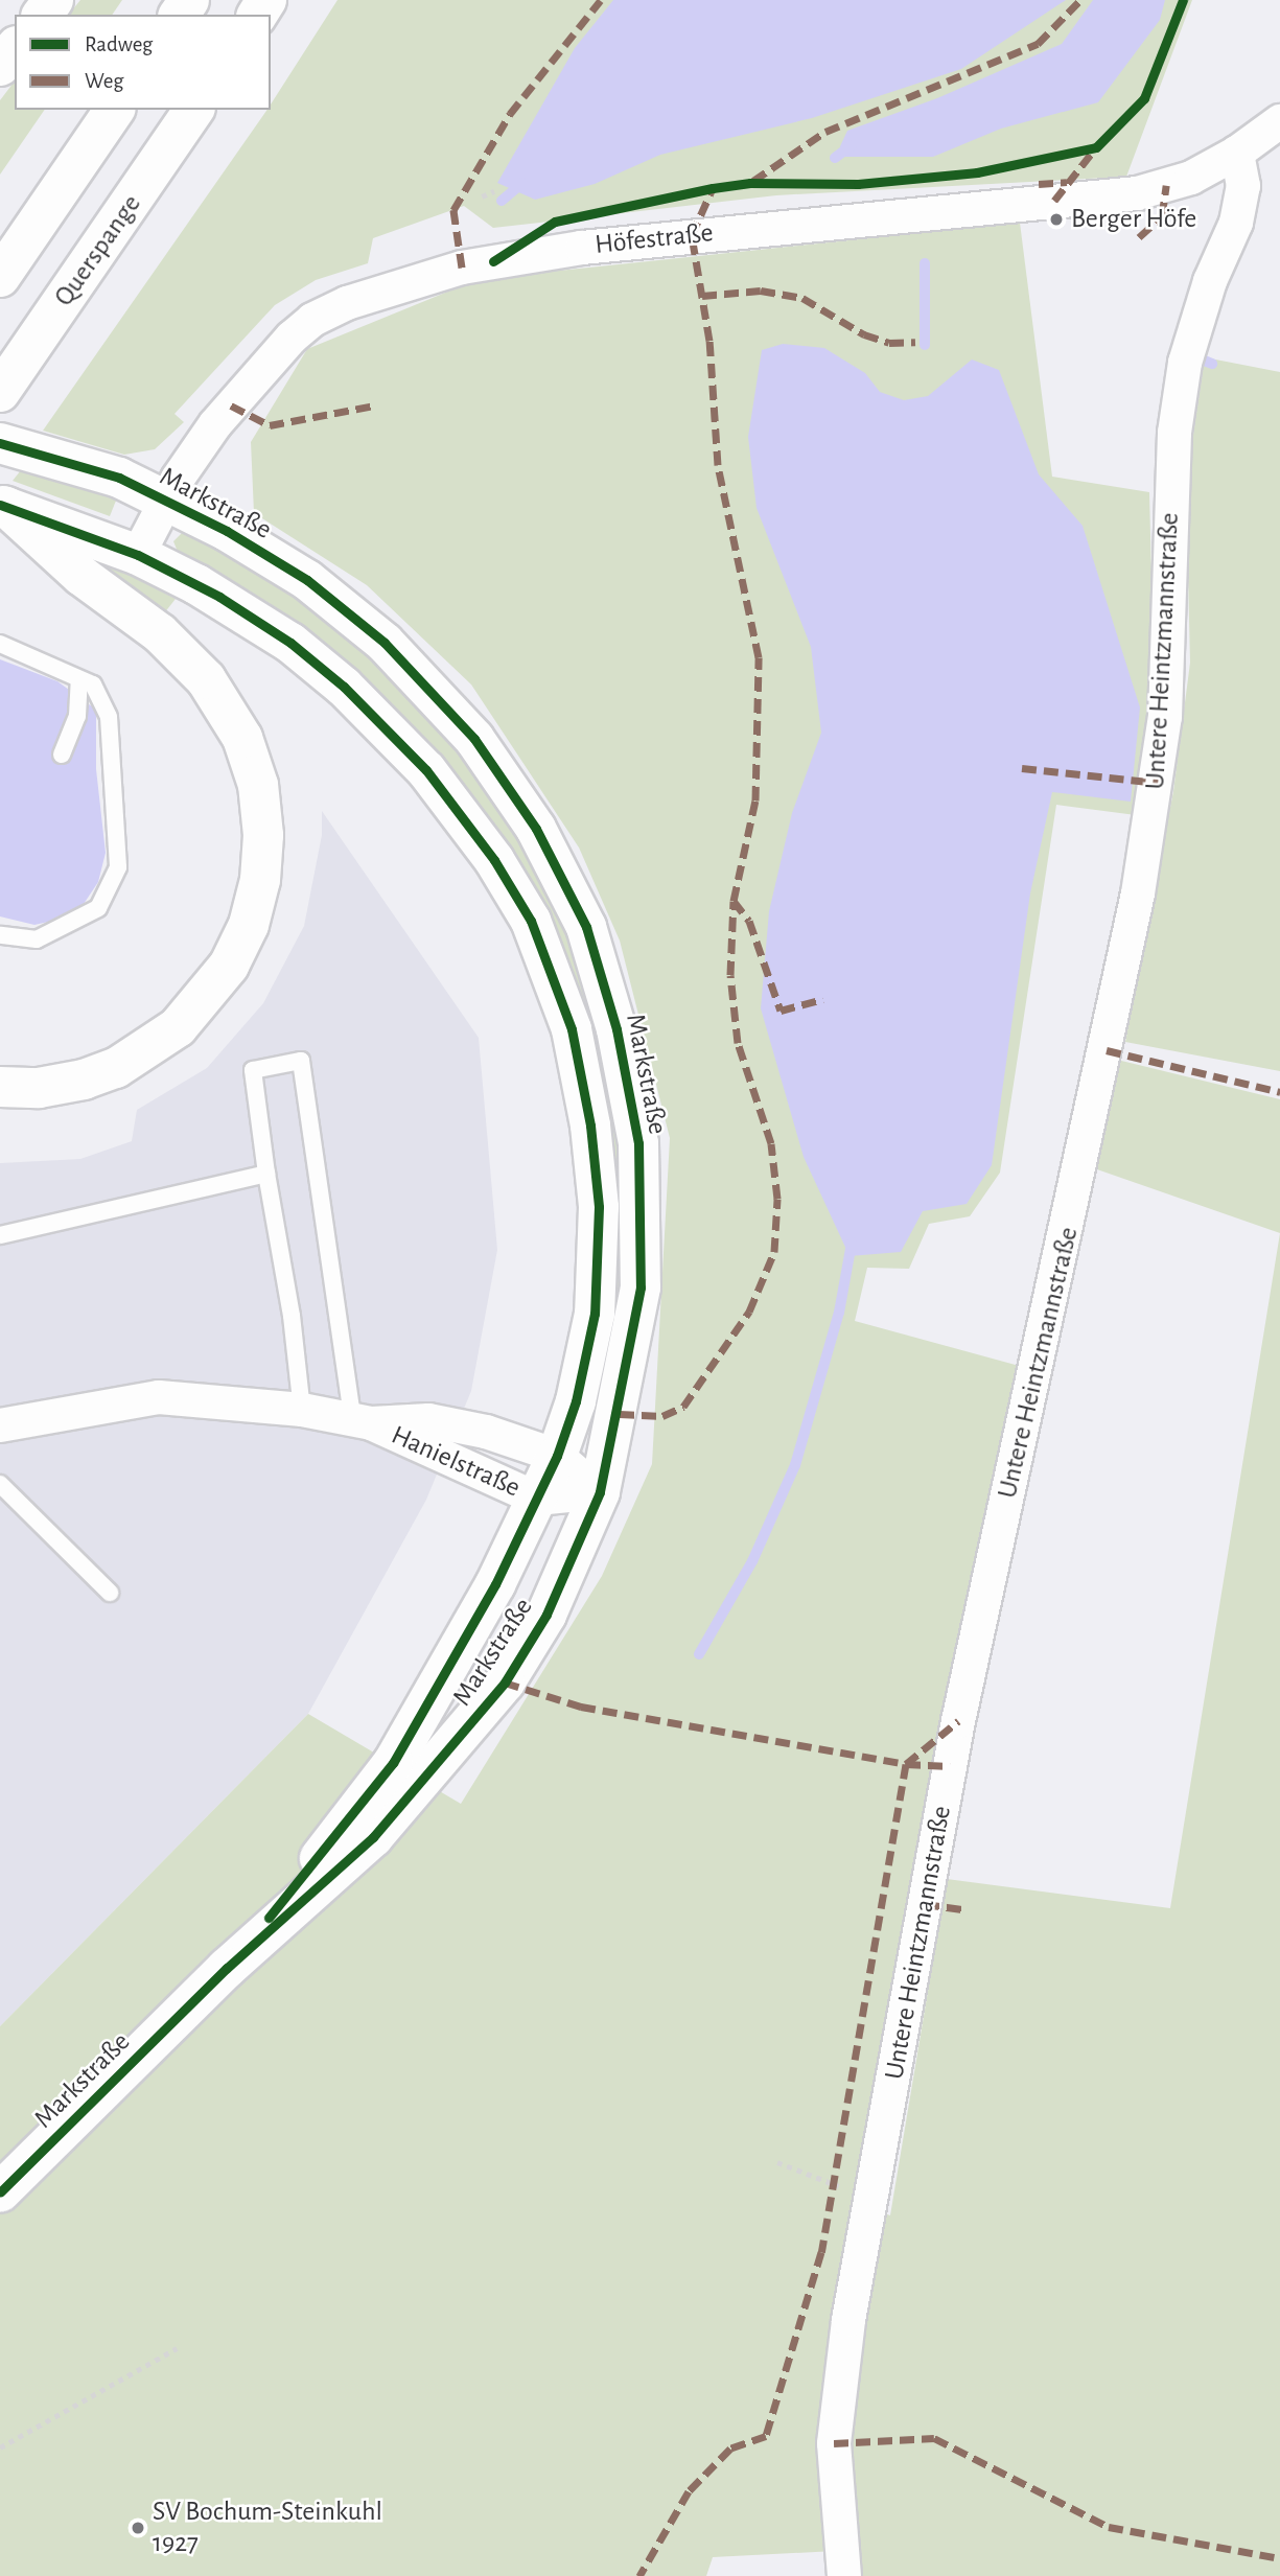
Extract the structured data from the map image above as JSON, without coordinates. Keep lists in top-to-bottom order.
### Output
{
  "streets": {
    "main road": ["Querspange", "Markstraße"],
    "street": ["Höfestraße", "Untere Heintzmannstraße", "Hanielstraße"]
  },
  "crossings": [
    ["Höfestraße", "Markstraße"],
    ["Höfestraße", "Untere Heintzmannstraße"],
    ["Markstraße", "Hanielstraße"]
  ],
  "places": ["Berger Höfe", "SV Bochum-Steinkuhl 1927"],
  "legend": ["Radweg", "Weg"]
}
